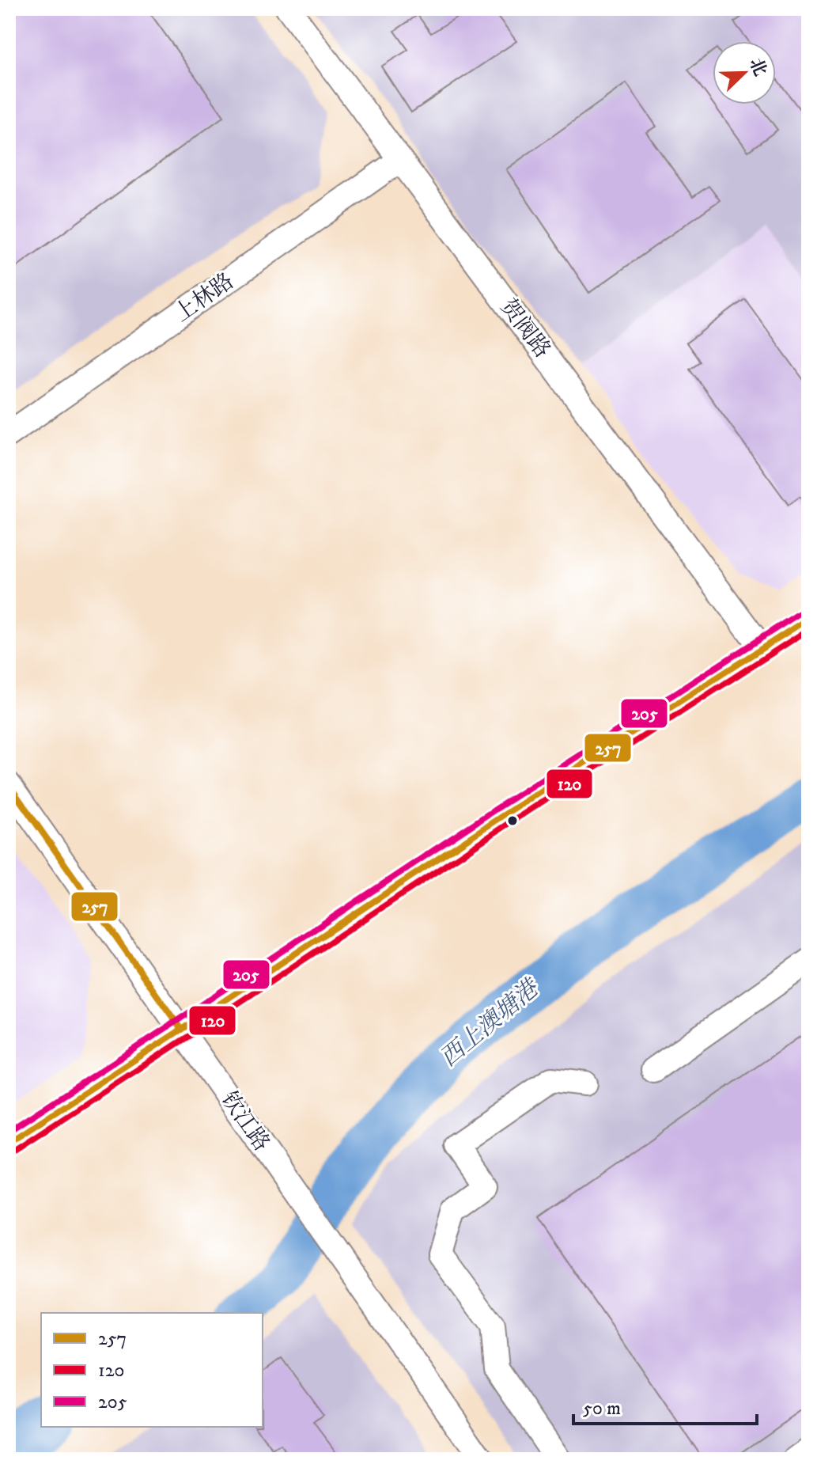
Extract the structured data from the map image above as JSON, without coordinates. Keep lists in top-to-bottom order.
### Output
{
  "streets": {
    "street": ["上林路", "贺阀路", "钦江路"]
  },
  "crossings": [
    ["上林路", "贺阀路"]
  ],
  "water": ["西上澳塘港"],
  "lines": ["transit line 205", "transit line 257", "transit line 120"],
  "legend": ["257", "120", "205"],
  "scale_bar": "50 m",
  "north": "top right"
}
